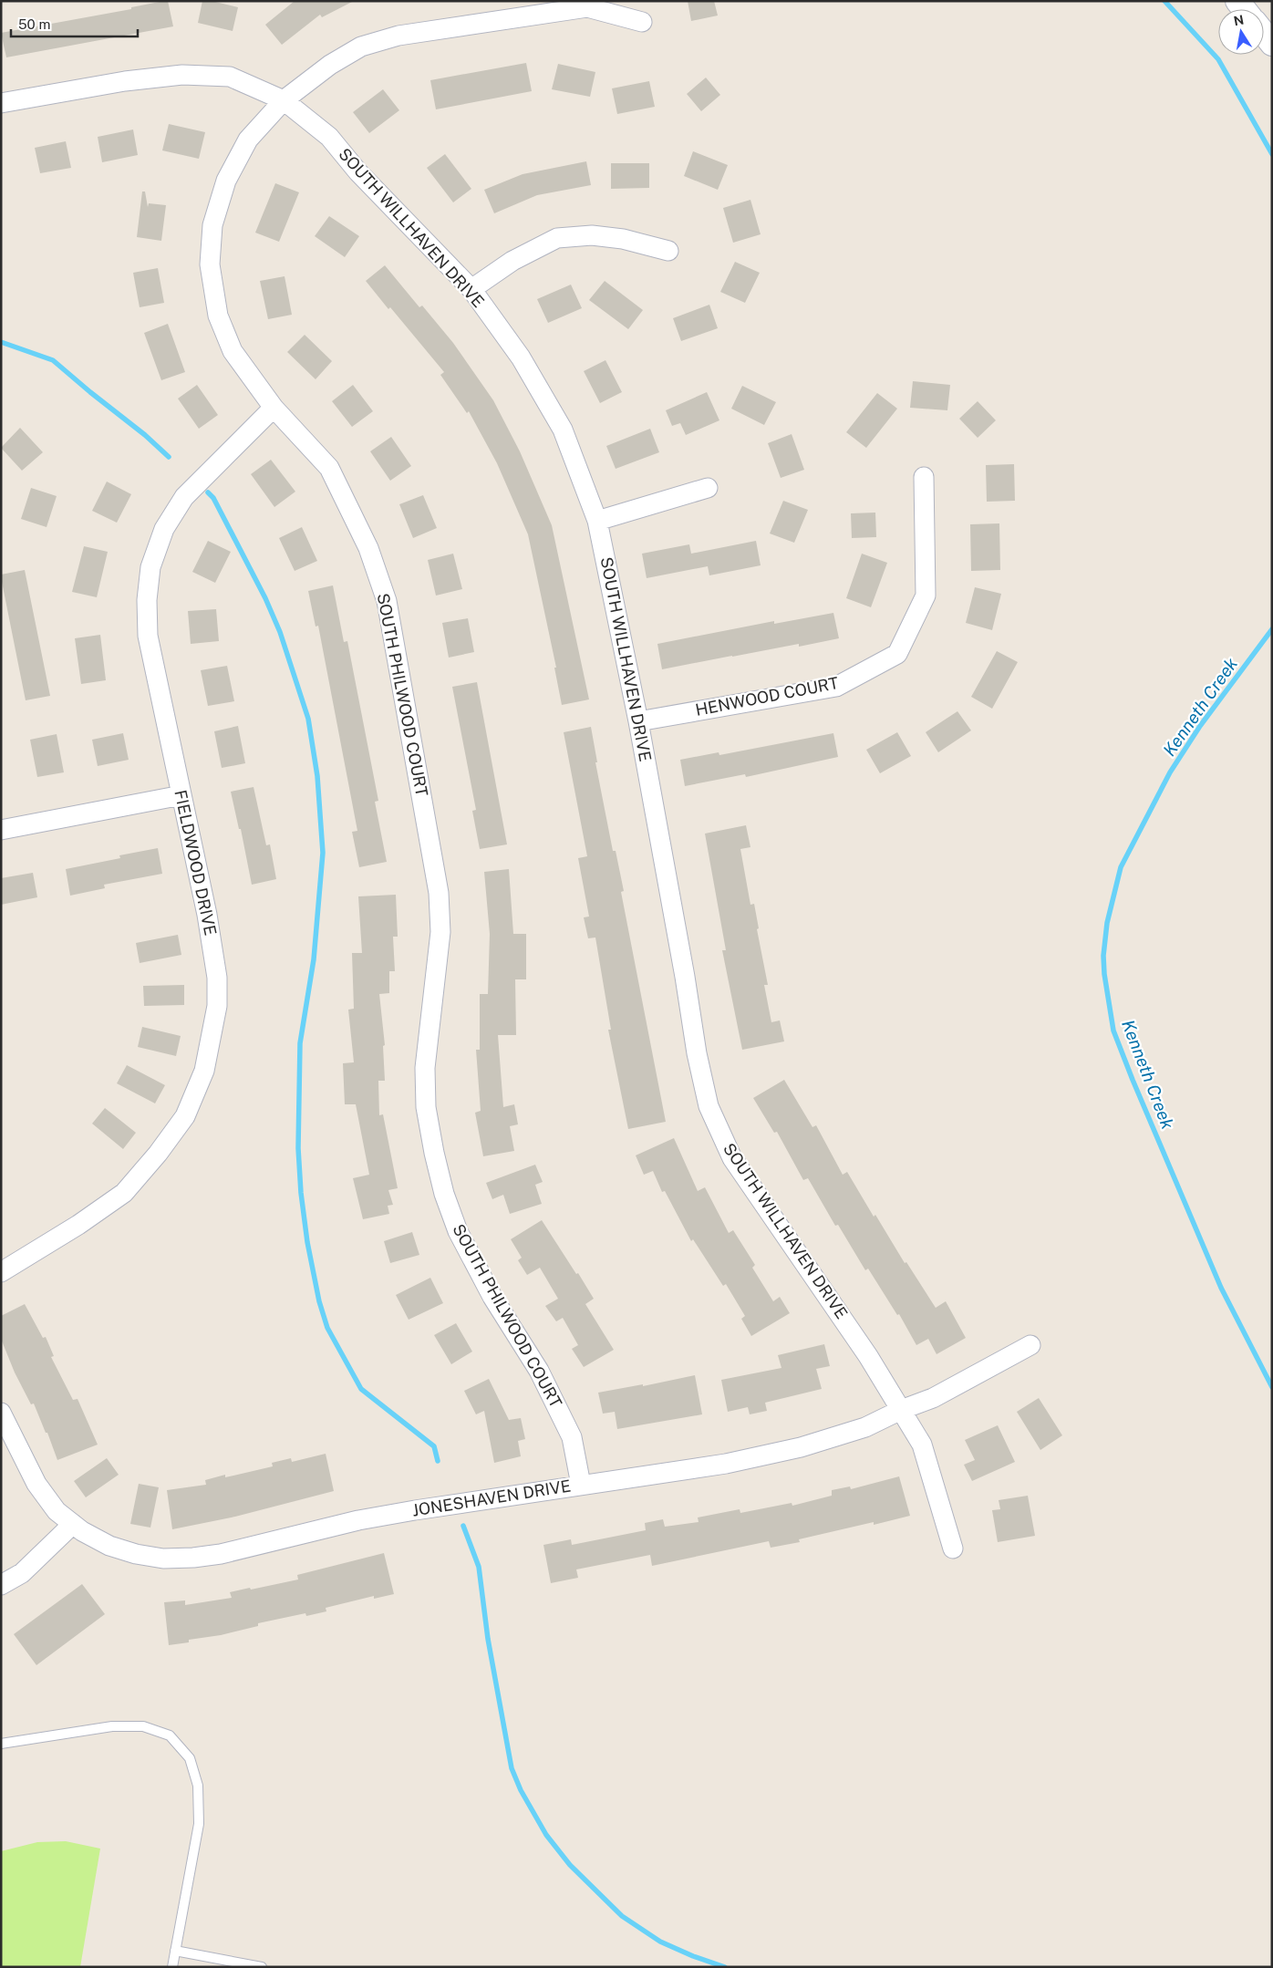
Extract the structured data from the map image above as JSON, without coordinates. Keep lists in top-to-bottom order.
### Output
{
  "streets": {
    "street": [
      "SOUTH WILLHAVEN DRIVE",
      "SOUTH PHILWOOD COURT",
      "HENWOOD COURT",
      "FIELDWOOD DRIVE",
      "JONESHAVEN DRIVE"
    ]
  },
  "crossings": [
    ["SOUTH WILLHAVEN DRIVE", "SOUTH PHILWOOD COURT"],
    ["SOUTH WILLHAVEN DRIVE", "HENWOOD COURT"],
    ["SOUTH WILLHAVEN DRIVE", "JONESHAVEN DRIVE"],
    ["SOUTH PHILWOOD COURT", "FIELDWOOD DRIVE"],
    ["SOUTH PHILWOOD COURT", "JONESHAVEN DRIVE"]
  ],
  "water": ["Kenneth Creek"],
  "scale_bar": "50 m",
  "north": "top"
}
